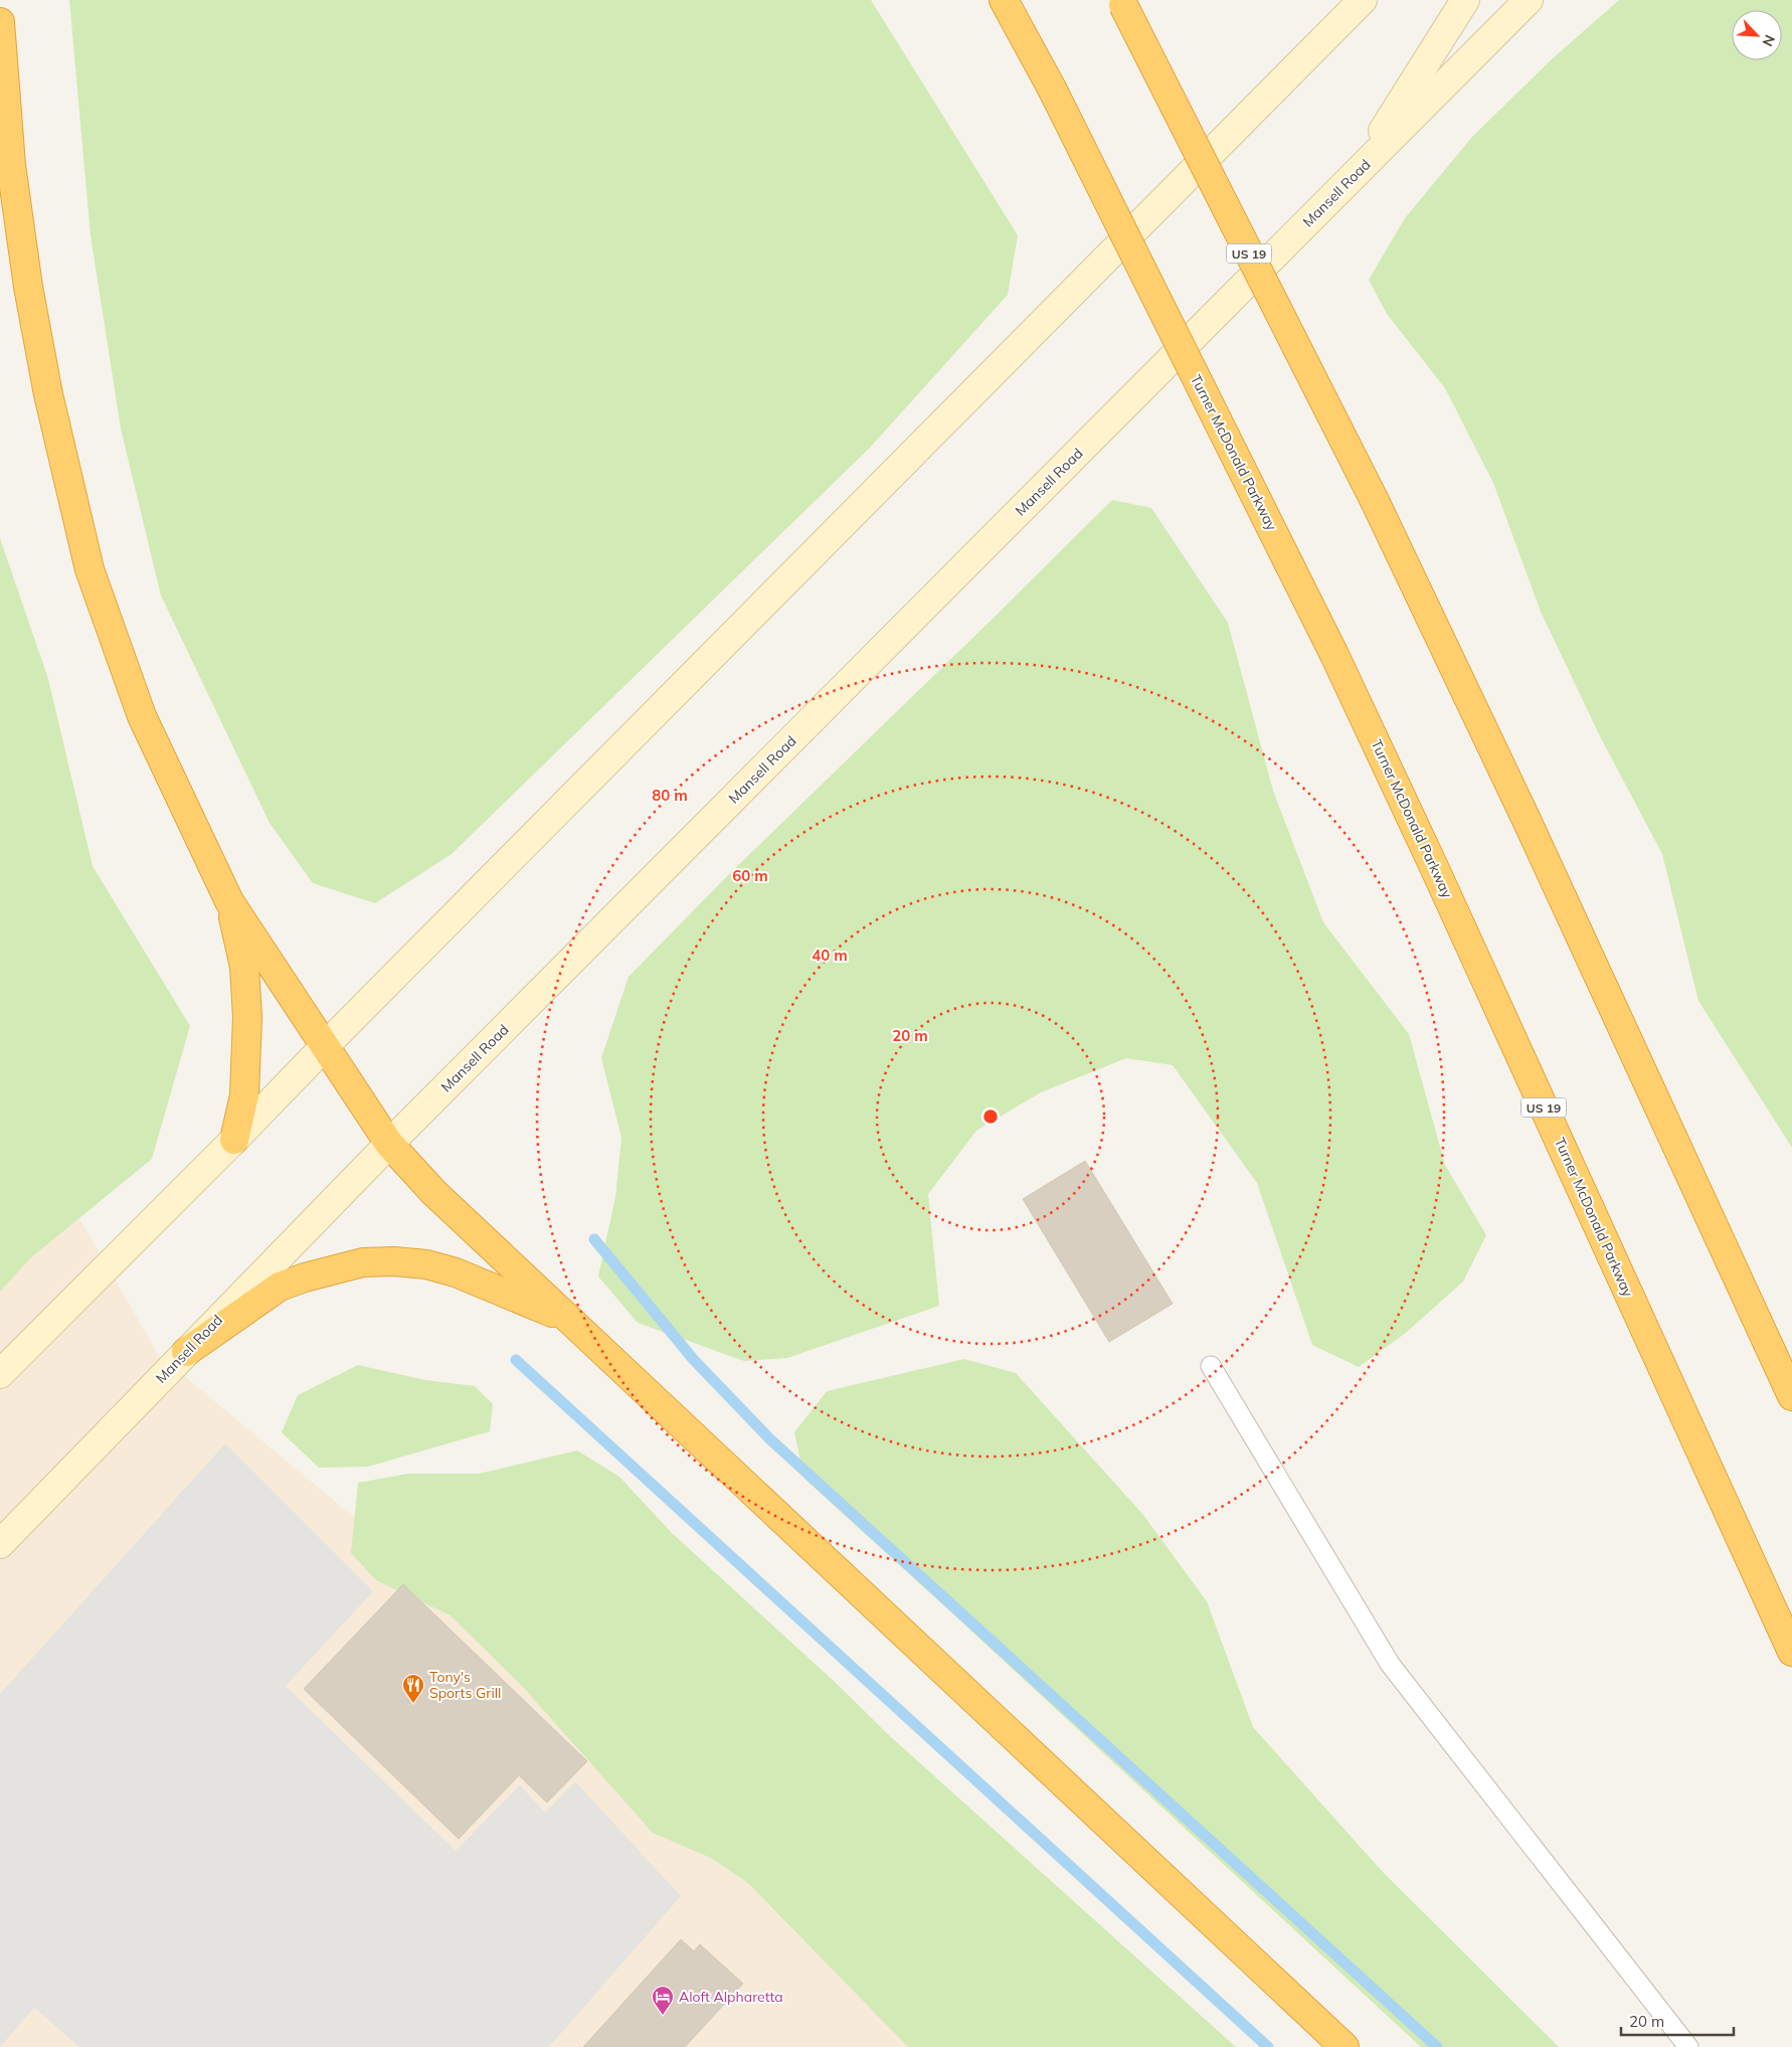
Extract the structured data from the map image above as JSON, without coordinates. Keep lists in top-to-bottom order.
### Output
{
  "streets": {
    "highway": ["US 19", "Turner McDonald Parkway"],
    "main road": ["Mansell Road"]
  },
  "places": {
    "restaurant": ["Tony's Sports Grill"],
    "hotel": ["Aloft Alpharetta"]
  },
  "scale_bar": "20 m",
  "north": "bottom right",
  "rings": [
    "80 m",
    "60 m",
    "40 m",
    "20 m"
  ]
}
